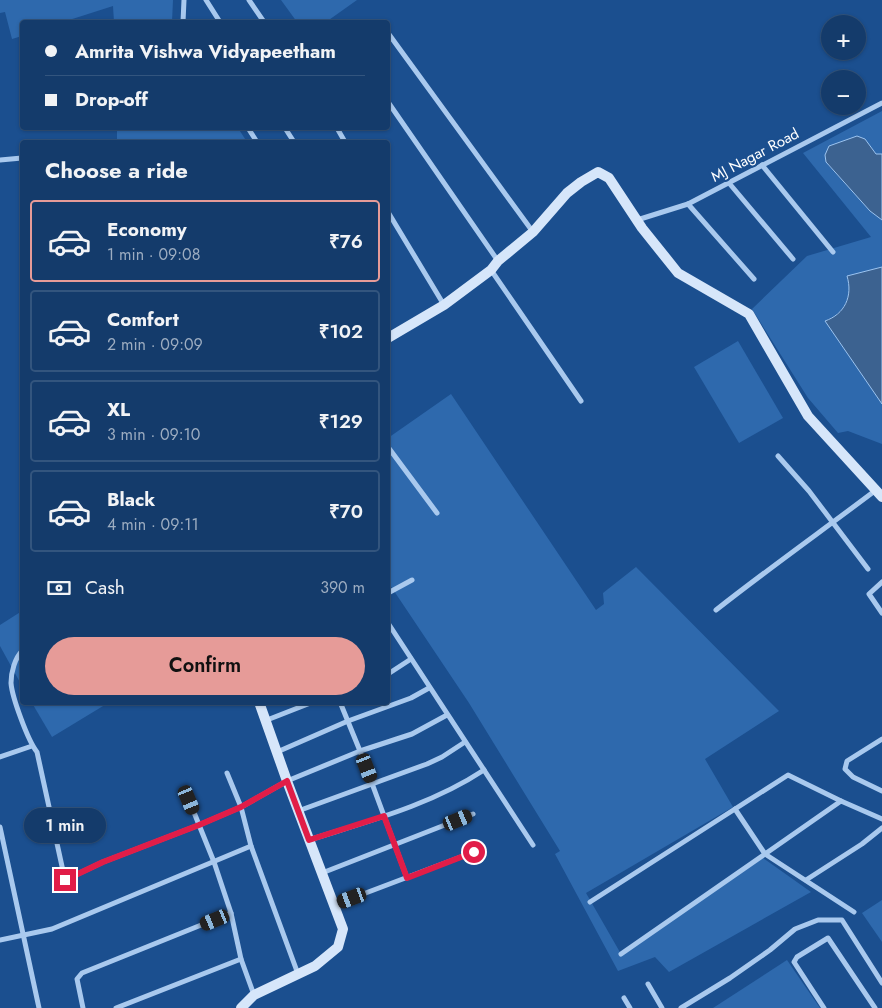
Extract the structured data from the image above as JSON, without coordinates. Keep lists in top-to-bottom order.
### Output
{
  "streets": {
    "street": ["MJ Nagar Road"]
  },
  "page": {
    "map_buttons": ["+", "−"],
    "banner": ["Amrita Vishwa Vidyapeetham", "Drop-off"],
    "heading": "Choose a ride",
    "list": [
      {
        "name": "Economy",
        "note": "1 min · 09:08",
        "value": "₹76"
      },
      {
        "name": "Comfort",
        "note": "2 min · 09:09",
        "value": "₹102"
      },
      {
        "name": "XL",
        "note": "3 min · 09:10",
        "value": "₹129"
      },
      {
        "name": "Black",
        "note": "4 min · 09:11",
        "value": "₹70"
      }
    ],
    "pay": ["Cash", "390 m"],
    "buttons": "Confirm",
    "bubble": "1 min"
  }
}
